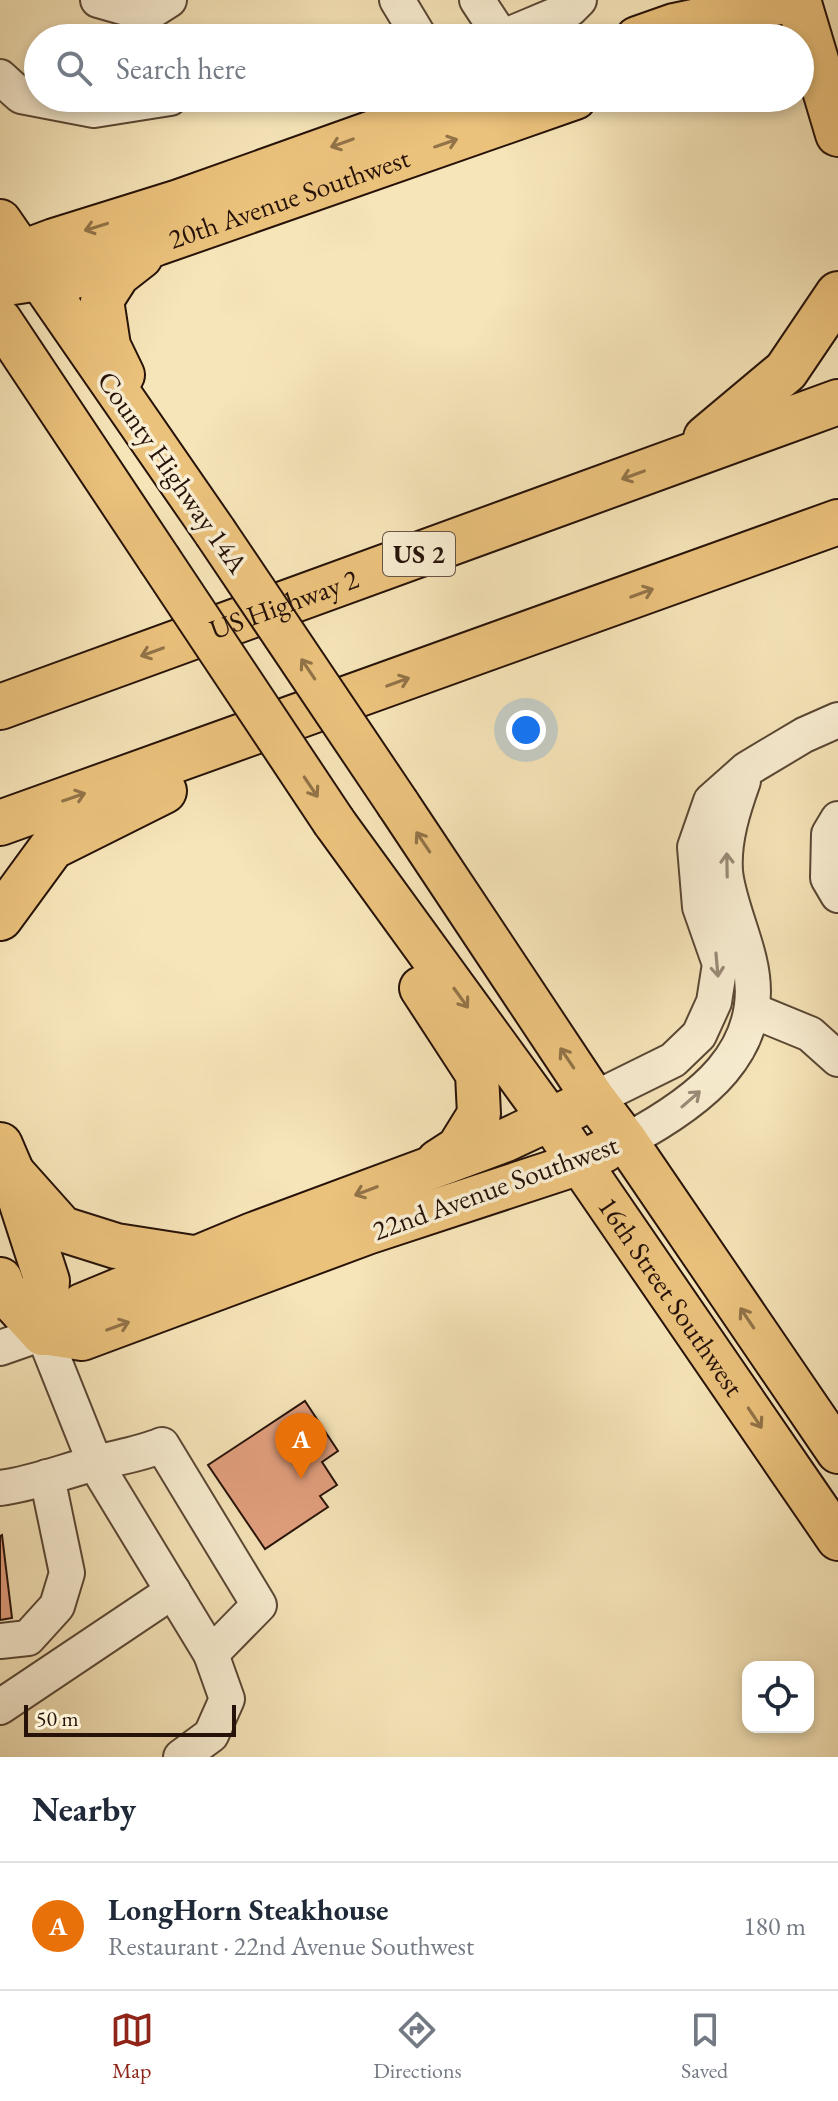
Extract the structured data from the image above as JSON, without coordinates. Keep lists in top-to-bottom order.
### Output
{
  "streets": {
    "highway": ["US 2", "US Highway 2"],
    "main road": [
      "20th Avenue Southwest",
      "County Highway 14A",
      "22nd Avenue Southwest",
      "16th Street Southwest"
    ]
  },
  "crossings": [
    ["20th Avenue Southwest", "County Highway 14A"],
    ["County Highway 14A", "16th Street Southwest"],
    ["22nd Avenue Southwest", "16th Street Southwest"]
  ],
  "scale_bar": "50 m",
  "page": {
    "search": "Search here",
    "pins": "A",
    "scale": "50 m",
    "heading": "Nearby",
    "list": [
      {
        "mark": "A",
        "name": "LongHorn Steakhouse",
        "note": "Restaurant · 22nd Avenue Southwest",
        "value": "180 m"
      }
    ],
    "nav": ["Map", "Directions", "Saved"]
  }
}
